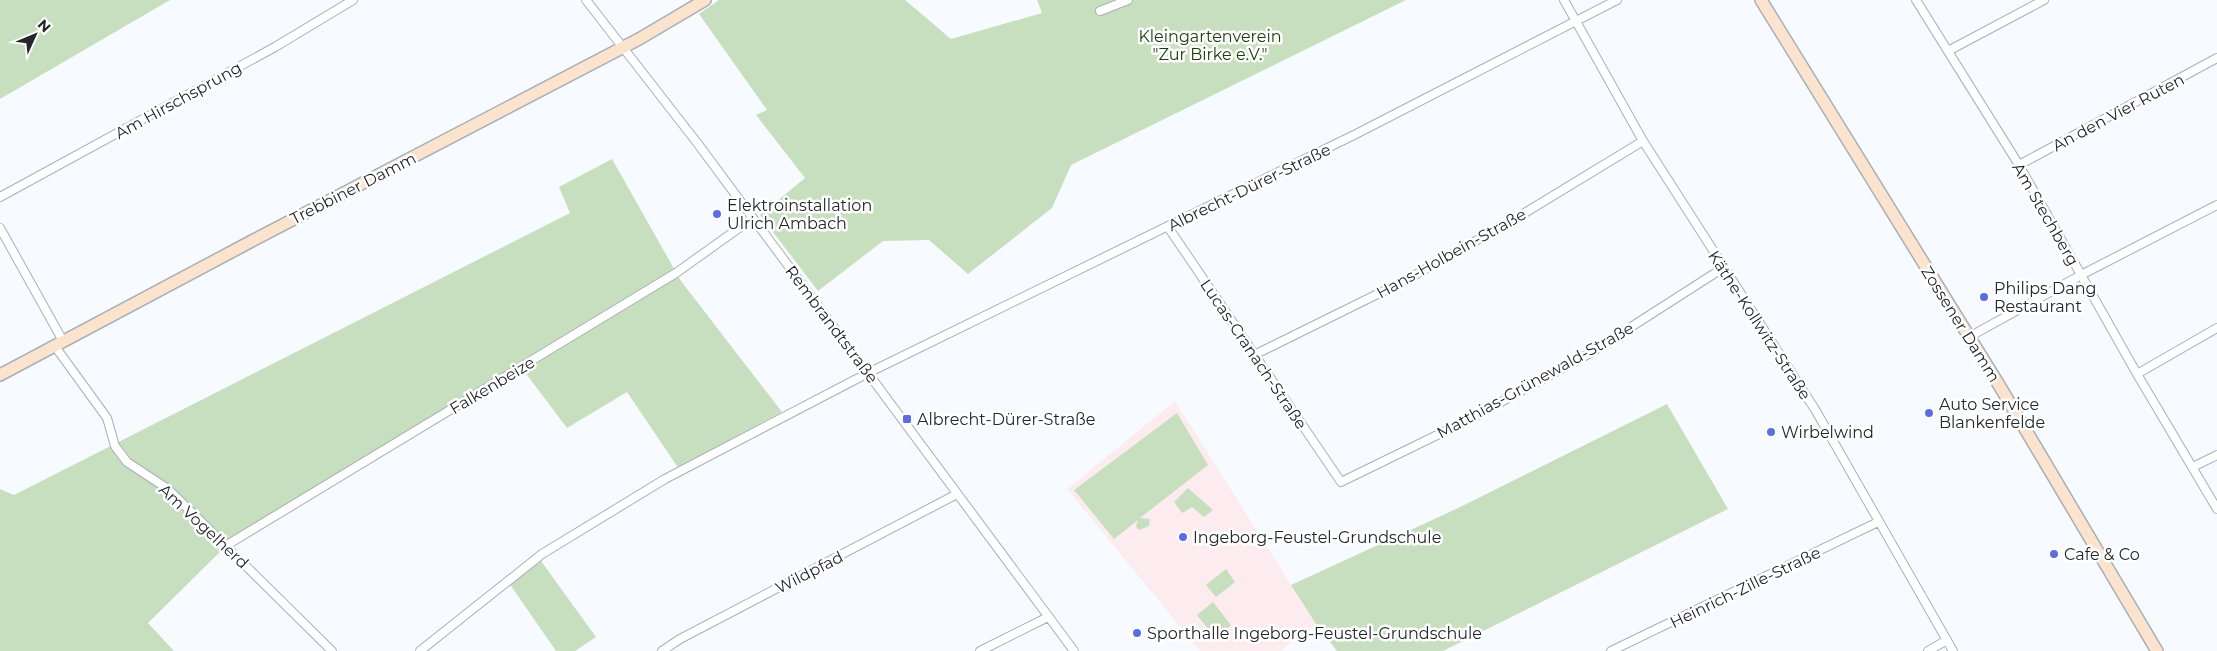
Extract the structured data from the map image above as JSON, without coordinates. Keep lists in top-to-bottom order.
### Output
{
  "streets": {
    "main road": ["Trebbiner Damm", "Zossener Damm"],
    "street": [
      "Am Hirschsprung",
      "An den Vier Ruten",
      "Albrecht-Dürer-Straße",
      "Am Stechberg",
      "Hans-Holbein-Straße",
      "Rembrandtstraße",
      "Käthe-Kollwitz-Straße",
      "Lucas-Cranach-Straße",
      "Matthias-Grünewald-Straße",
      "Falkenbeize",
      "Am Vogelherd",
      "Wildpfad",
      "Heinrich-Zille-Straße"
    ]
  },
  "crossings": [
    ["An den Vier Ruten", "Am Stechberg"],
    ["Albrecht-Dürer-Straße", "Rembrandtstraße"],
    ["Albrecht-Dürer-Straße", "Käthe-Kollwitz-Straße"],
    ["Albrecht-Dürer-Straße", "Lucas-Cranach-Straße"],
    ["Trebbiner Damm", "Rembrandtstraße"],
    ["Trebbiner Damm", "Am Vogelherd"],
    ["Hans-Holbein-Straße", "Käthe-Kollwitz-Straße"],
    ["Hans-Holbein-Straße", "Lucas-Cranach-Straße"],
    ["Rembrandtstraße", "Falkenbeize"],
    ["Rembrandtstraße", "Wildpfad"],
    ["Käthe-Kollwitz-Straße", "Matthias-Grünewald-Straße"],
    ["Käthe-Kollwitz-Straße", "Heinrich-Zille-Straße"],
    ["Lucas-Cranach-Straße", "Matthias-Grünewald-Straße"],
    ["Falkenbeize", "Am Vogelherd"]
  ],
  "parks": ["Kleingartenverein \"Zur Birke e.V.\""],
  "places": {
    "other": [
      "Elektroinstallation Ulrich Ambach",
      "Philips Dang Restaurant",
      "Auto Service Blankenfelde",
      "Wirbelwind",
      "Ingeborg-Feustel-Grundschule",
      "Cafe & Co",
      "Sporthalle Ingeborg-Feustel-Grundschule"
    ],
    "transit": ["Albrecht-Dürer-Straße"]
  },
  "north": "top right"
}
